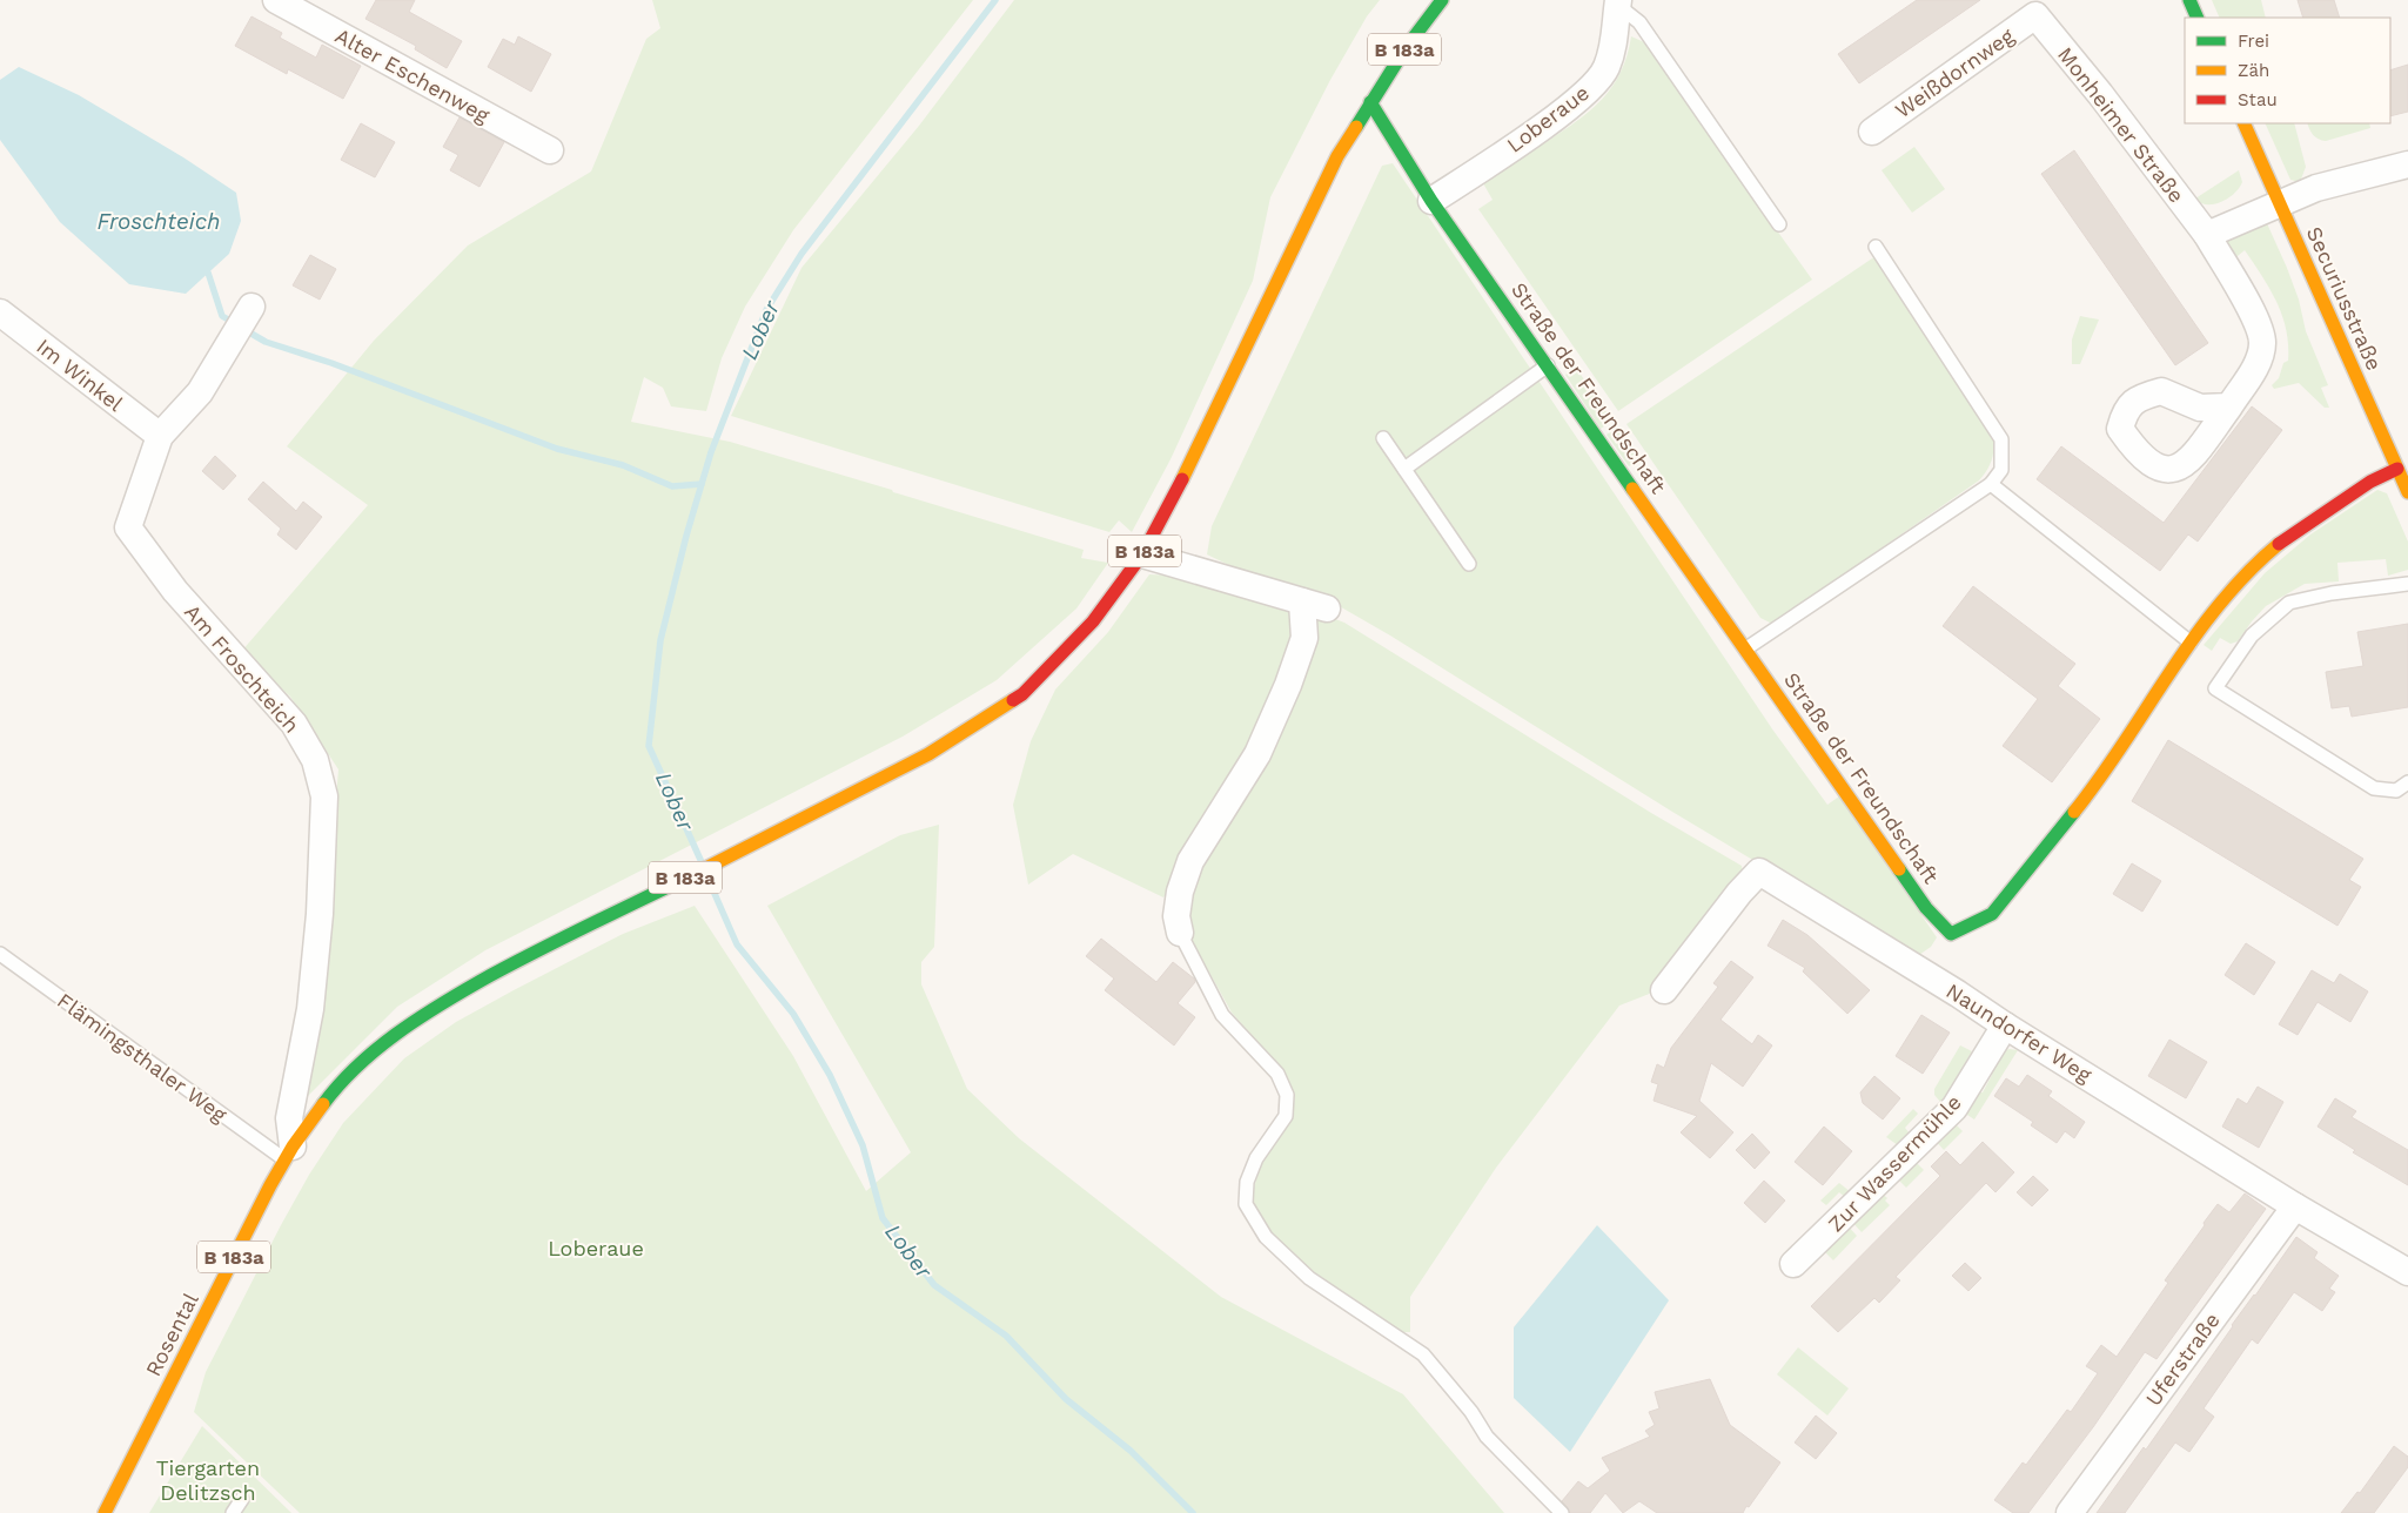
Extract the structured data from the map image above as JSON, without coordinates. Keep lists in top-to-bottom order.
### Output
{
  "streets": {
    "street": [
      "B 183a",
      "Weißdornweg",
      "Alter Eschenweg",
      "Loberaue",
      "Monheimer Straße",
      "Securiusstraße",
      "Im Winkel",
      "Straße der Freundschaft",
      "Am Froschteich",
      "Naundorfer Weg",
      "Zur Wassermühle",
      "Rosental",
      "Uferstraße"
    ],
    "lane": ["Flämingsthaler Weg"]
  },
  "crossings": [
    ["B 183a", "Straße der Freundschaft"],
    ["B 183a", "Rosental"],
    ["Weißdornweg", "Monheimer Straße"],
    ["Loberaue", "Straße der Freundschaft"],
    ["Securiusstraße", "Straße der Freundschaft"],
    ["Im Winkel", "Am Froschteich"],
    ["Am Froschteich", "Flämingsthaler Weg"],
    ["Am Froschteich", "Rosental"],
    ["Naundorfer Weg", "Zur Wassermühle"],
    ["Naundorfer Weg", "Uferstraße"],
    ["Flämingsthaler Weg", "Rosental"]
  ],
  "water": ["Froschteich", "Lober"],
  "parks": ["Loberaue", "Tiergarten Delitzsch"],
  "legend": ["Frei", "Zäh", "Stau"]
}
